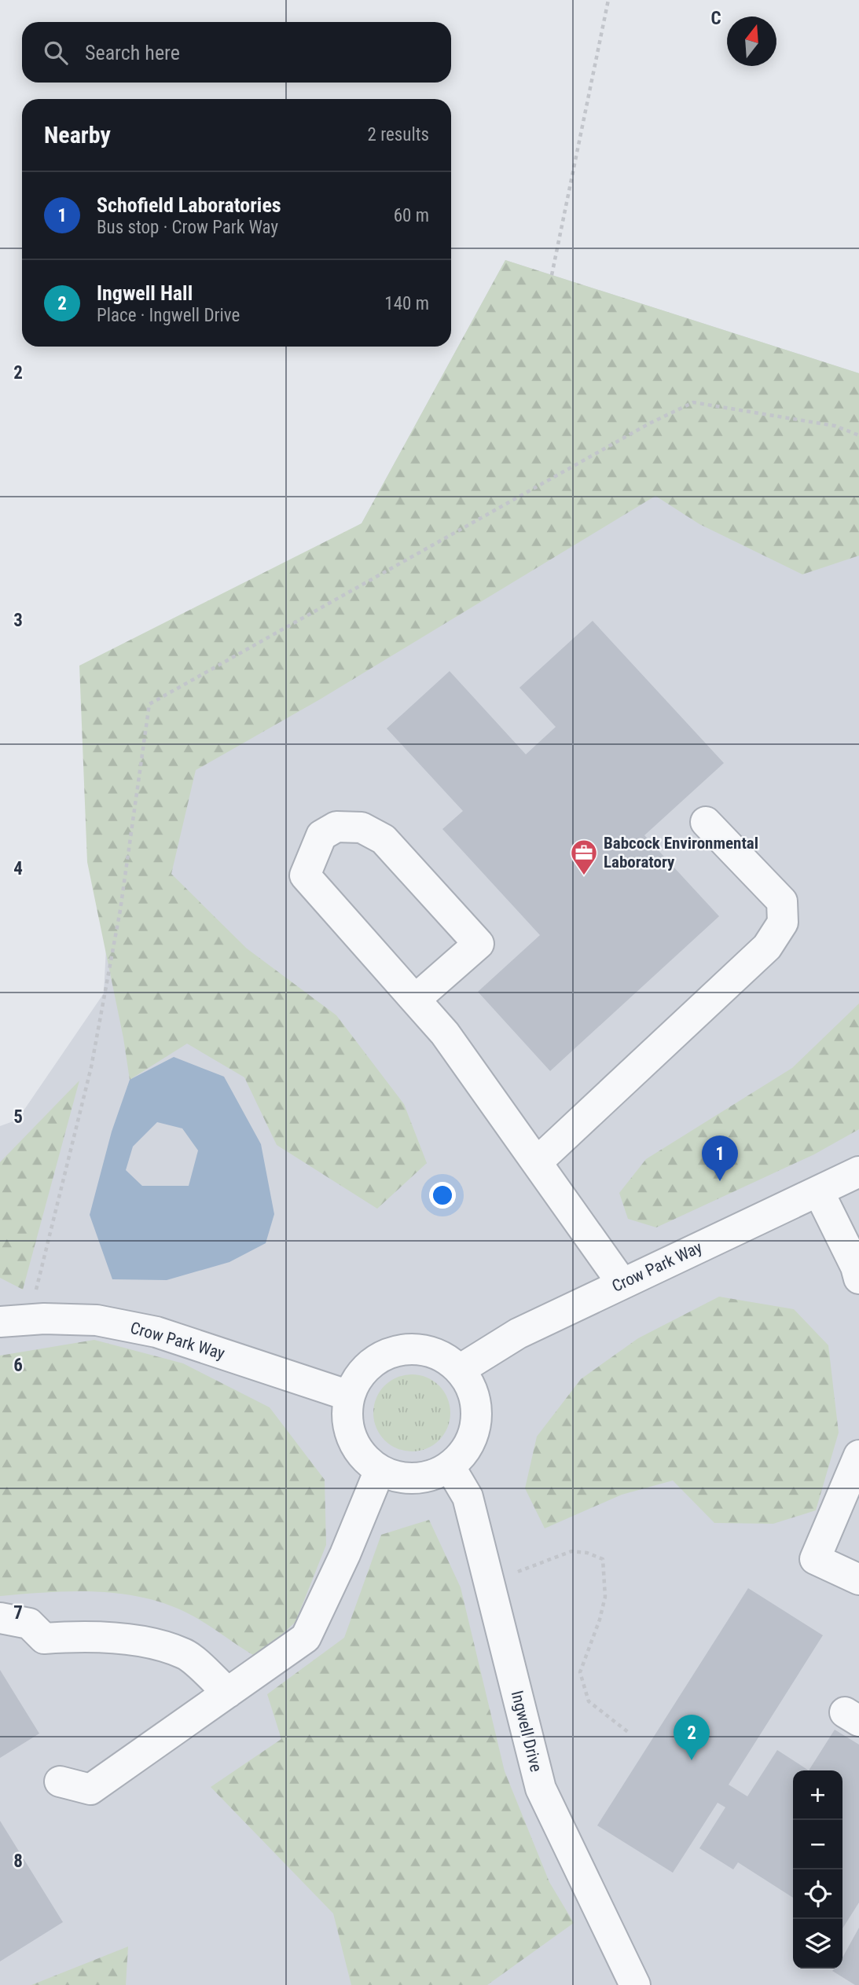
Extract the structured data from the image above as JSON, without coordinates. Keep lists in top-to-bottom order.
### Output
{
  "streets": {
    "street": ["Crow Park Way", "Ingwell Drive"]
  },
  "crossings": [
    ["Crow Park Way", "Ingwell Drive"]
  ],
  "places": {
    "office": ["Babcock Environmental Laboratory"]
  },
  "north": "top",
  "page": {
    "search": "Search here",
    "heading": ["Nearby", "2 results"],
    "list": [
      {
        "mark": "1",
        "name": "Schofield Laboratories",
        "note": "Bus stop · Crow Park Way",
        "value": "60 m"
      },
      {
        "mark": "2",
        "name": "Ingwell Hall",
        "note": "Place · Ingwell Drive",
        "value": "140 m"
      }
    ],
    "pins": ["1", "2"],
    "map_buttons": ["+", "−"]
  },
  "grid": {
    "columns": ["C"],
    "rows": [
      "2",
      "3",
      "4",
      "5",
      "6",
      "7",
      "8"
    ]
  }
}
